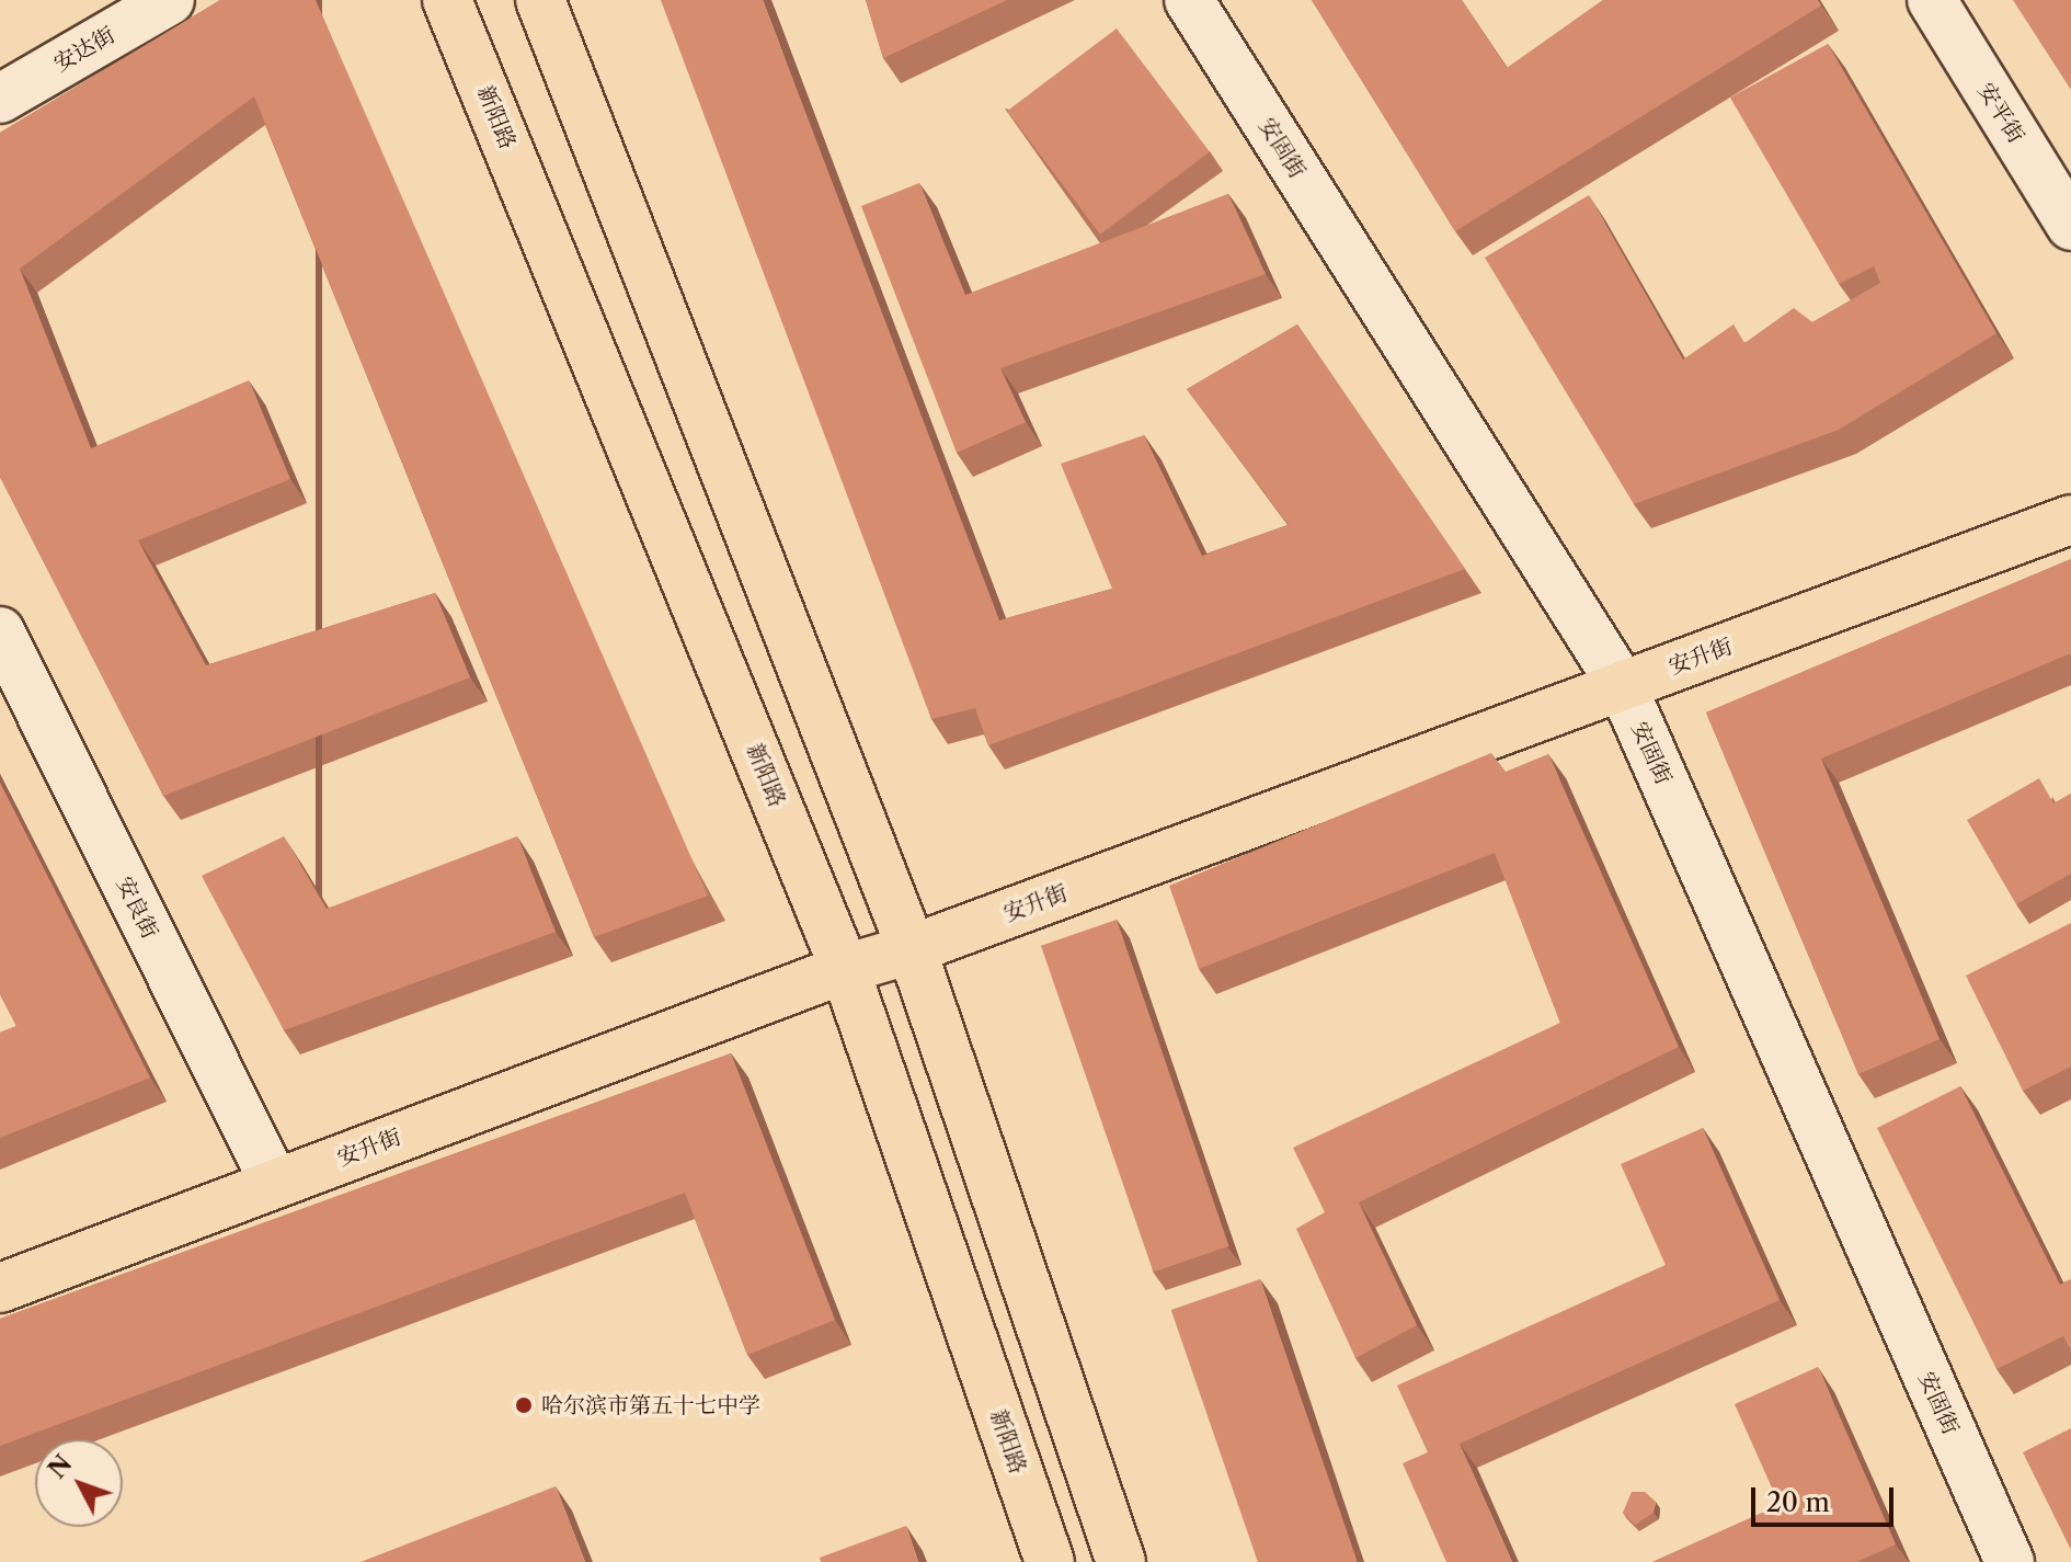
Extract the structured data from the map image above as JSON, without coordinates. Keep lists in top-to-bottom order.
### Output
{
  "streets": {
    "main road": ["新阳路", "安升街"],
    "street": [
      "安达街",
      "安平街",
      "安固街",
      "安良街"
    ]
  },
  "crossings": [
    ["新阳路", "安升街"],
    ["安固街", "安升街"],
    ["安升街", "安良街"]
  ],
  "places": ["哈尔滨市第五十七中学"],
  "scale_bar": "20 m",
  "north": "top left"
}
